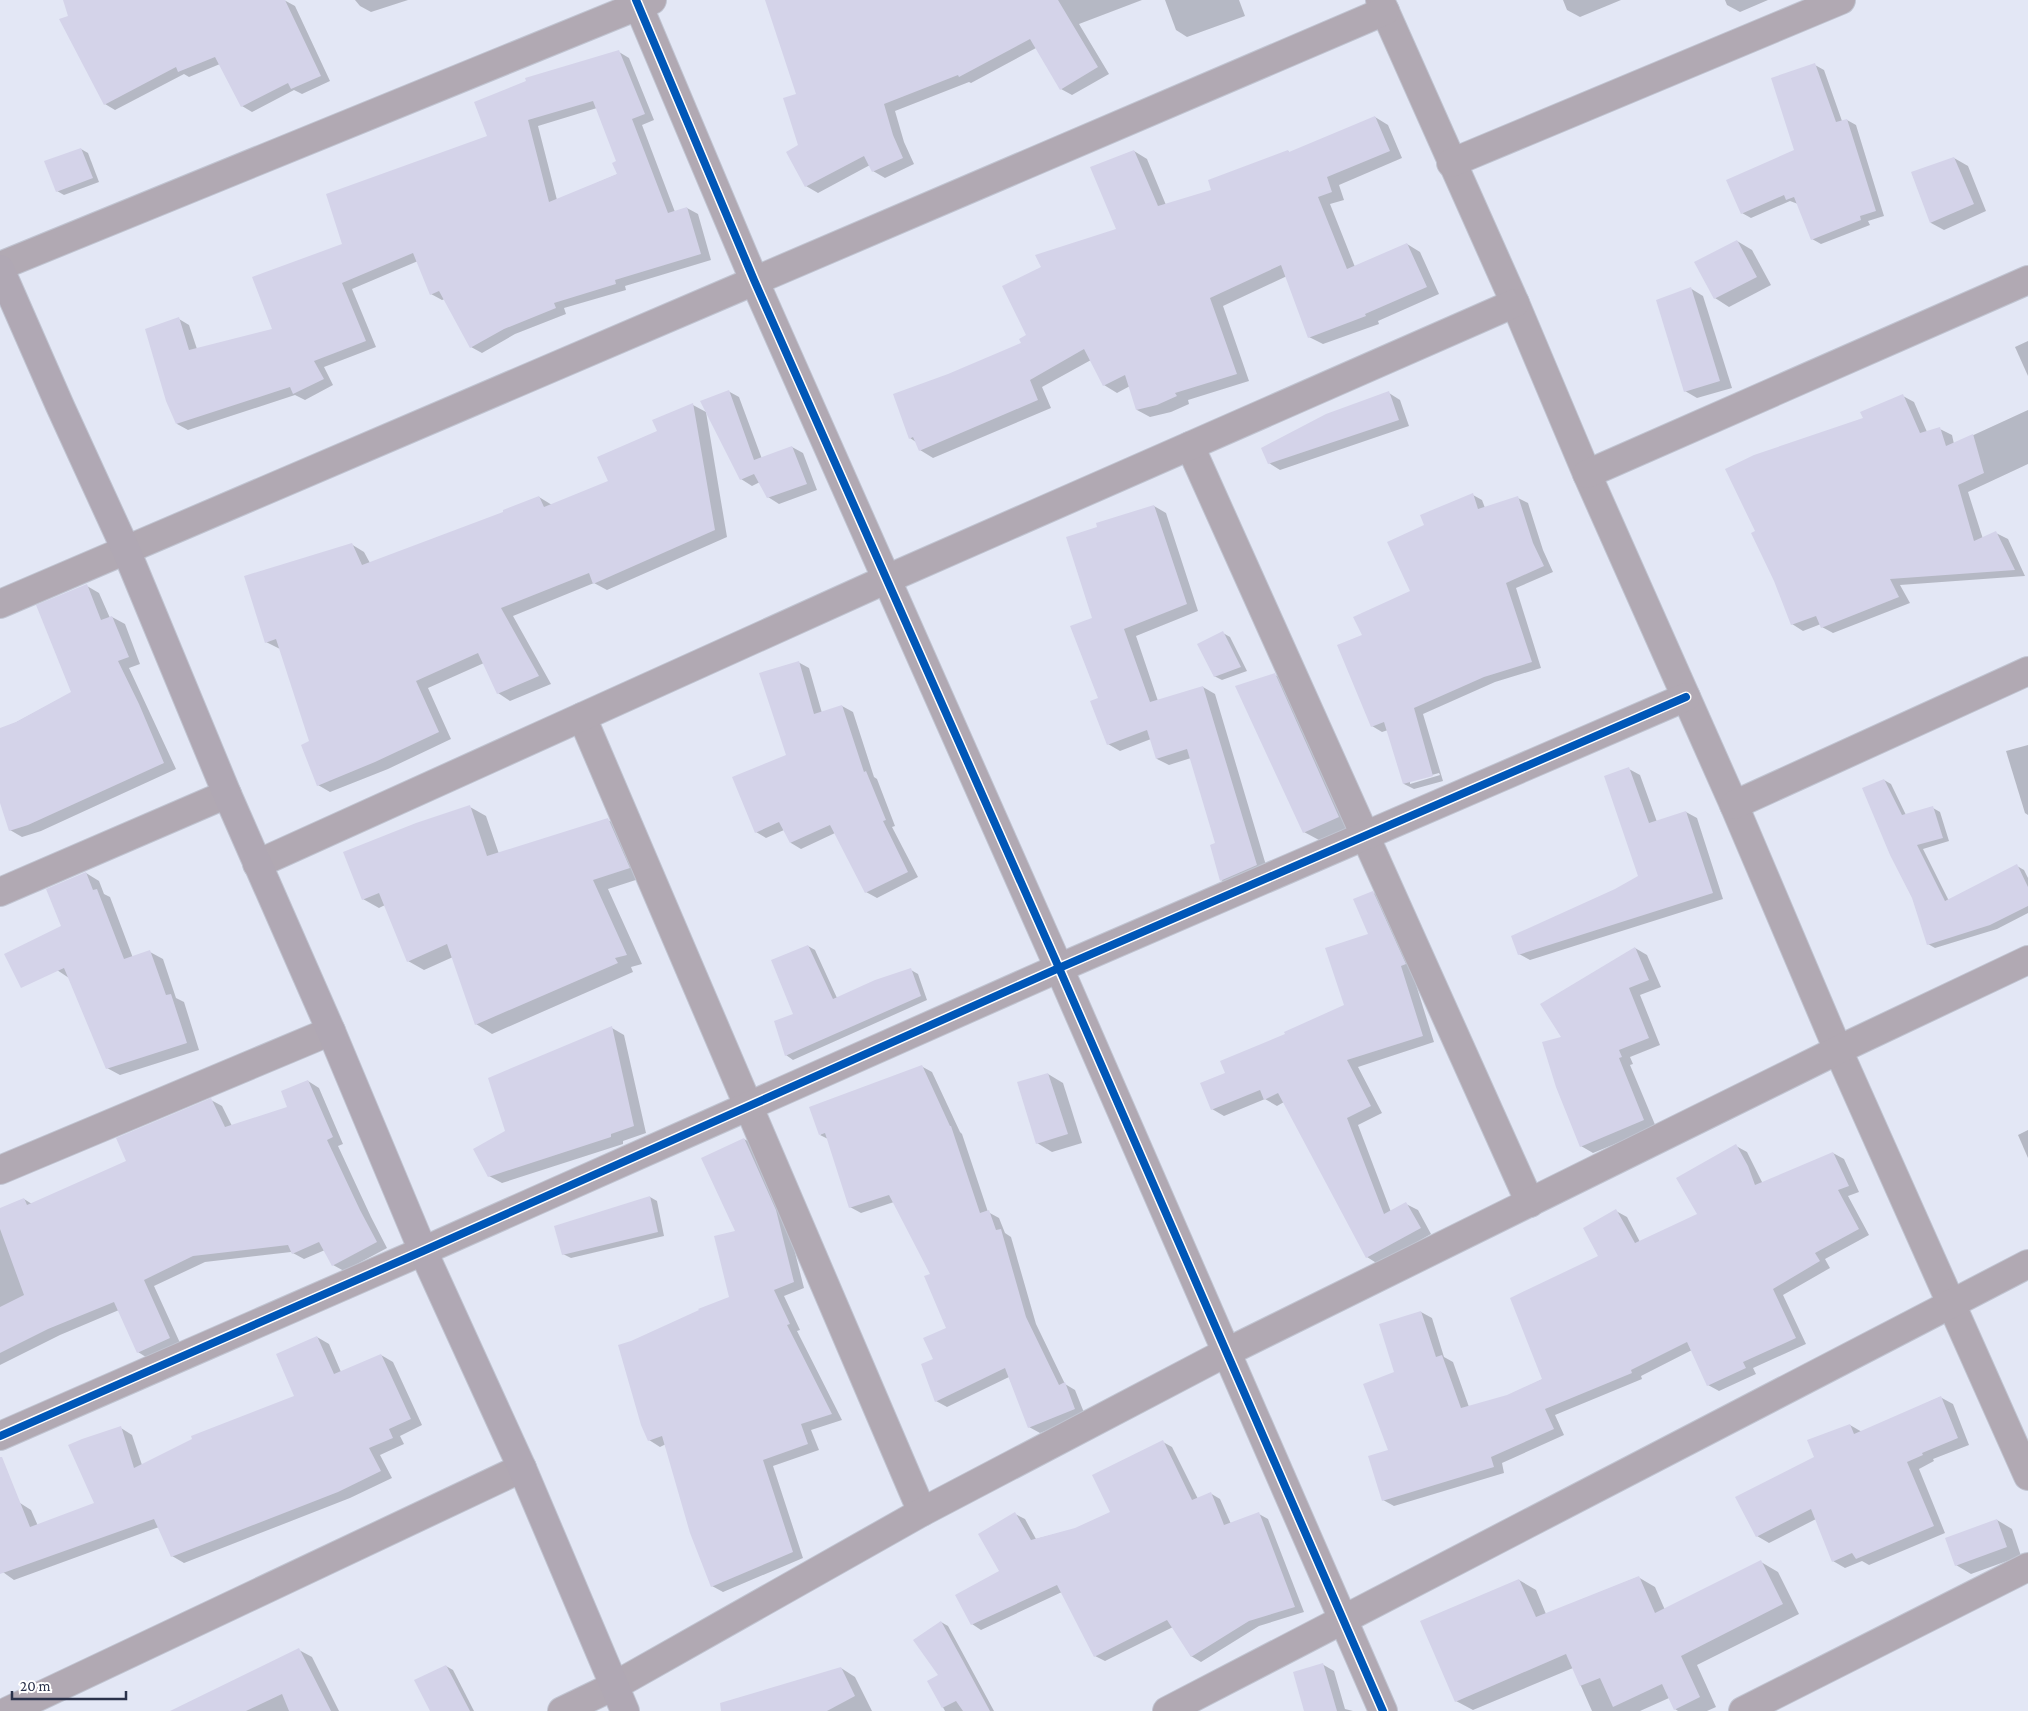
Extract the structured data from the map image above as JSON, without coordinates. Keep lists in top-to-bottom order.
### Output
{
  "scale_bar": "20 m"
}
